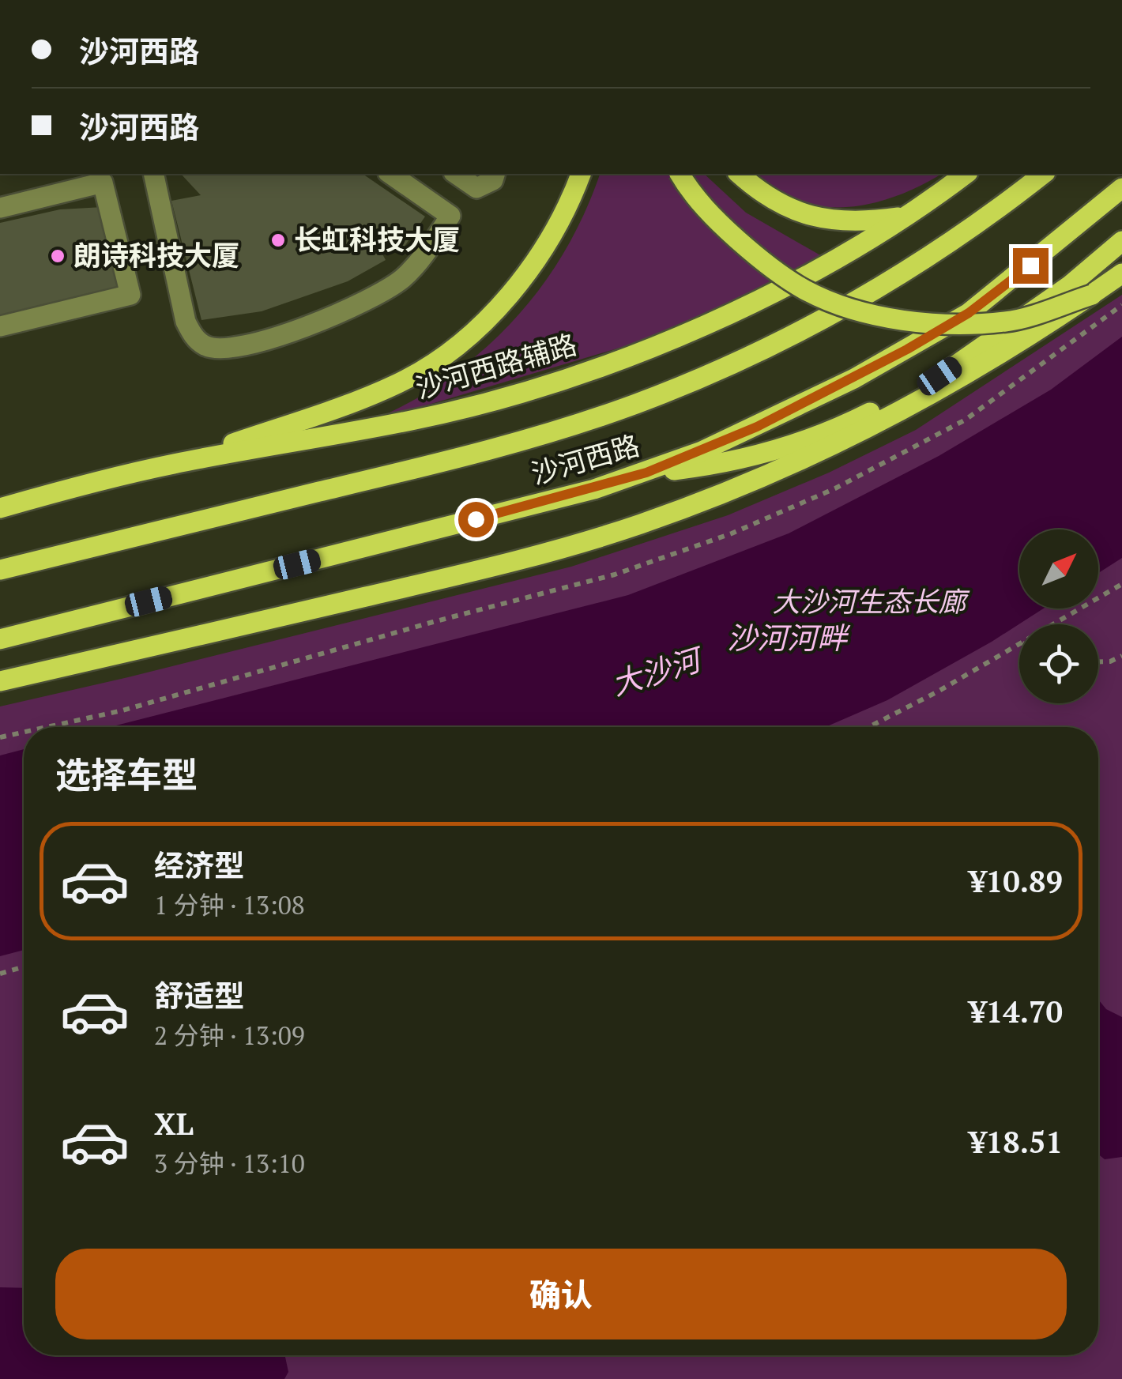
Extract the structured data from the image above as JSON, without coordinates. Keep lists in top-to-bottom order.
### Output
{
  "streets": {
    "main road": ["沙河西路辅路", "沙河西路"]
  },
  "water": ["沙河河畔", "大沙河"],
  "parks": ["大沙河生态长廊"],
  "places": ["长虹科技大厦", "朗诗科技大厦"],
  "north": "top right",
  "page": {
    "banner": ["沙河西路", "沙河西路"],
    "heading": "选择车型",
    "list": [
      {
        "name": "经济型",
        "note": "1 分钟 · 13:08",
        "value": "¥10.89"
      },
      {
        "name": "舒适型",
        "note": "2 分钟 · 13:09",
        "value": "¥14.70"
      },
      {
        "name": "XL",
        "note": "3 分钟 · 13:10",
        "value": "¥18.51"
      }
    ],
    "buttons": "确认"
  }
}
